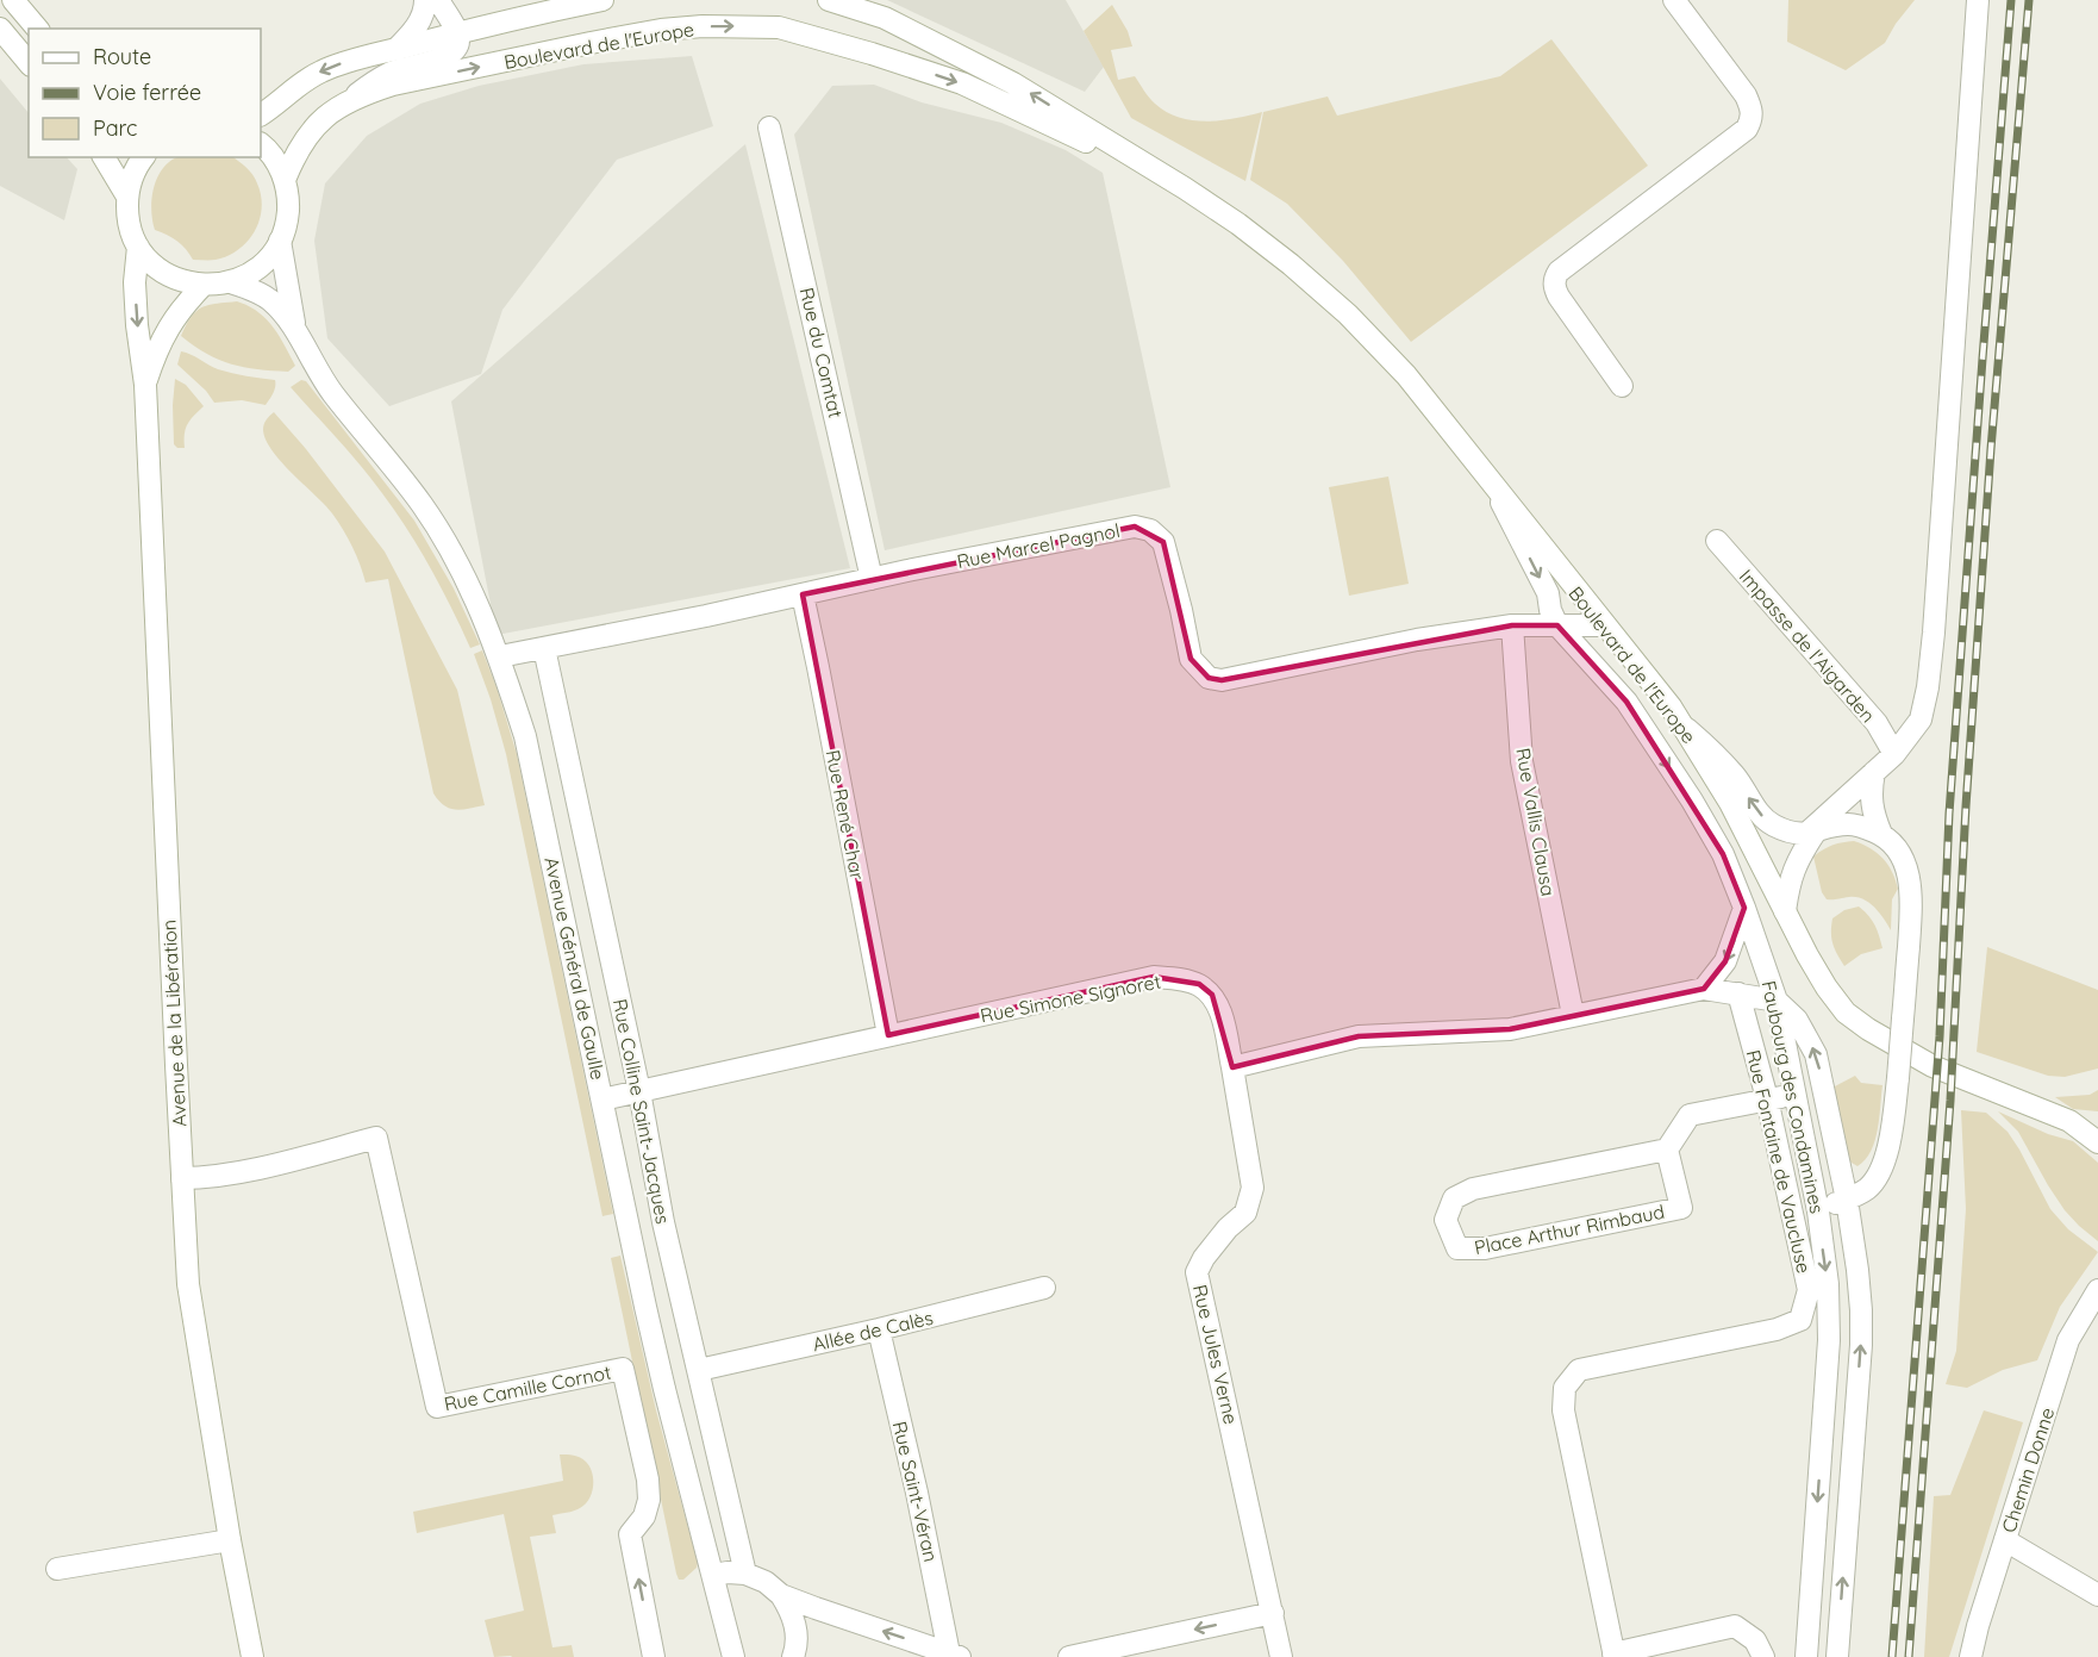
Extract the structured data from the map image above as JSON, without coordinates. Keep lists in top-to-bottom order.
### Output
{
  "streets": {
    "street": [
      "Boulevard de l'Europe",
      "Rue du Comtat",
      "Rue Marcel Pagnol",
      "Impasse de l'Aigarden",
      "Rue René Char",
      "Rue Vallis Clausa",
      "Avenue Général de Gaulle",
      "Rue Simone Signoret",
      "Avenue de la Libération",
      "Faubourg des Condamines",
      "Rue Colline Saint-Jacques",
      "Rue Fontaine de Vaucluse",
      "Place Arthur Rimbaud",
      "Allée de Calès",
      "Rue Jules Verne",
      "Rue Camille Cornot",
      "Chemin Donne",
      "Rue Saint-Véran"
    ]
  },
  "crossings": [
    ["Boulevard de l'Europe", "Rue Marcel Pagnol"],
    ["Boulevard de l'Europe", "Faubourg des Condamines"],
    ["Rue du Comtat", "Rue Marcel Pagnol"],
    ["Rue Marcel Pagnol", "Rue René Char"],
    ["Rue Marcel Pagnol", "Rue Vallis Clausa"],
    ["Rue Marcel Pagnol", "Avenue Général de Gaulle"],
    ["Rue Marcel Pagnol", "Faubourg des Condamines"],
    ["Rue Marcel Pagnol", "Rue Colline Saint-Jacques"],
    ["Rue René Char", "Rue Simone Signoret"],
    ["Avenue Général de Gaulle", "Rue Simone Signoret"],
    ["Rue Simone Signoret", "Rue Colline Saint-Jacques"],
    ["Rue Simone Signoret", "Rue Jules Verne"],
    ["Avenue de la Libération", "Rue Camille Cornot"],
    ["Rue Colline Saint-Jacques", "Allée de Calès"],
    ["Allée de Calès", "Rue Saint-Véran"]
  ],
  "legend": ["Route", "Voie ferrée", "Parc"]
}
